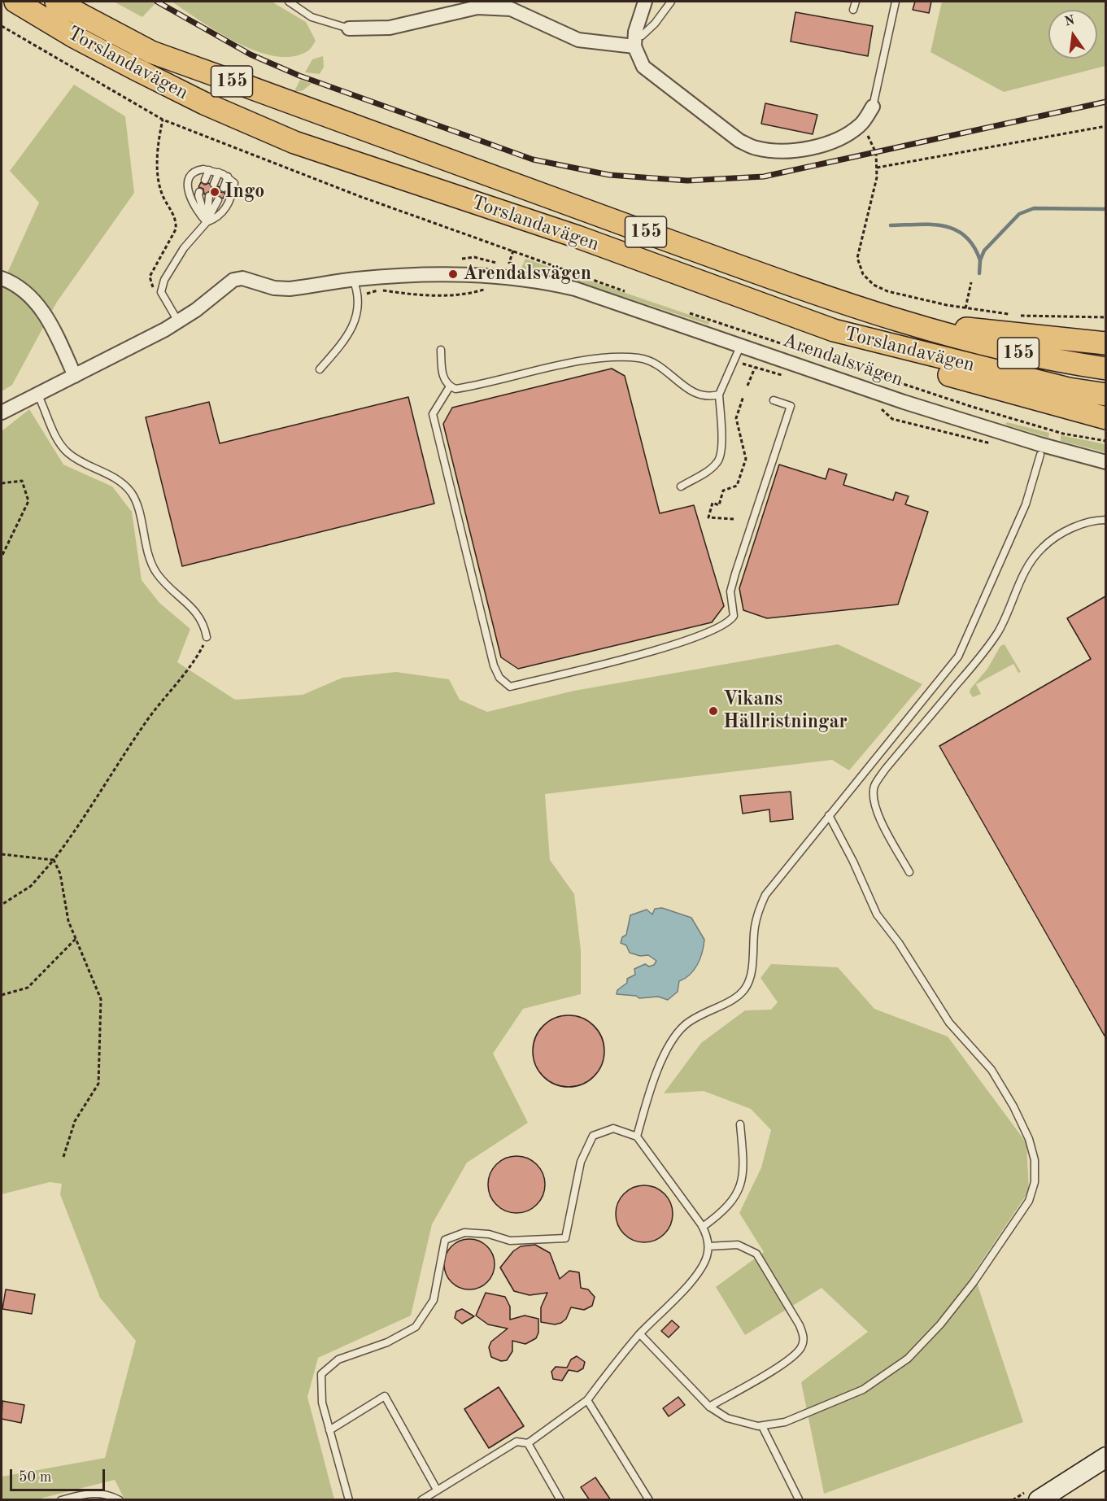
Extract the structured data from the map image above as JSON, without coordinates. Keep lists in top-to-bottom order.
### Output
{
  "streets": {
    "main road": ["Torslandavägen", "155"],
    "street": ["Arendalsvägen"]
  },
  "places": ["Ingo", "Arendalsvägen", "Vikans Hällristningar"],
  "scale_bar": "50 m",
  "north": "top"
}
